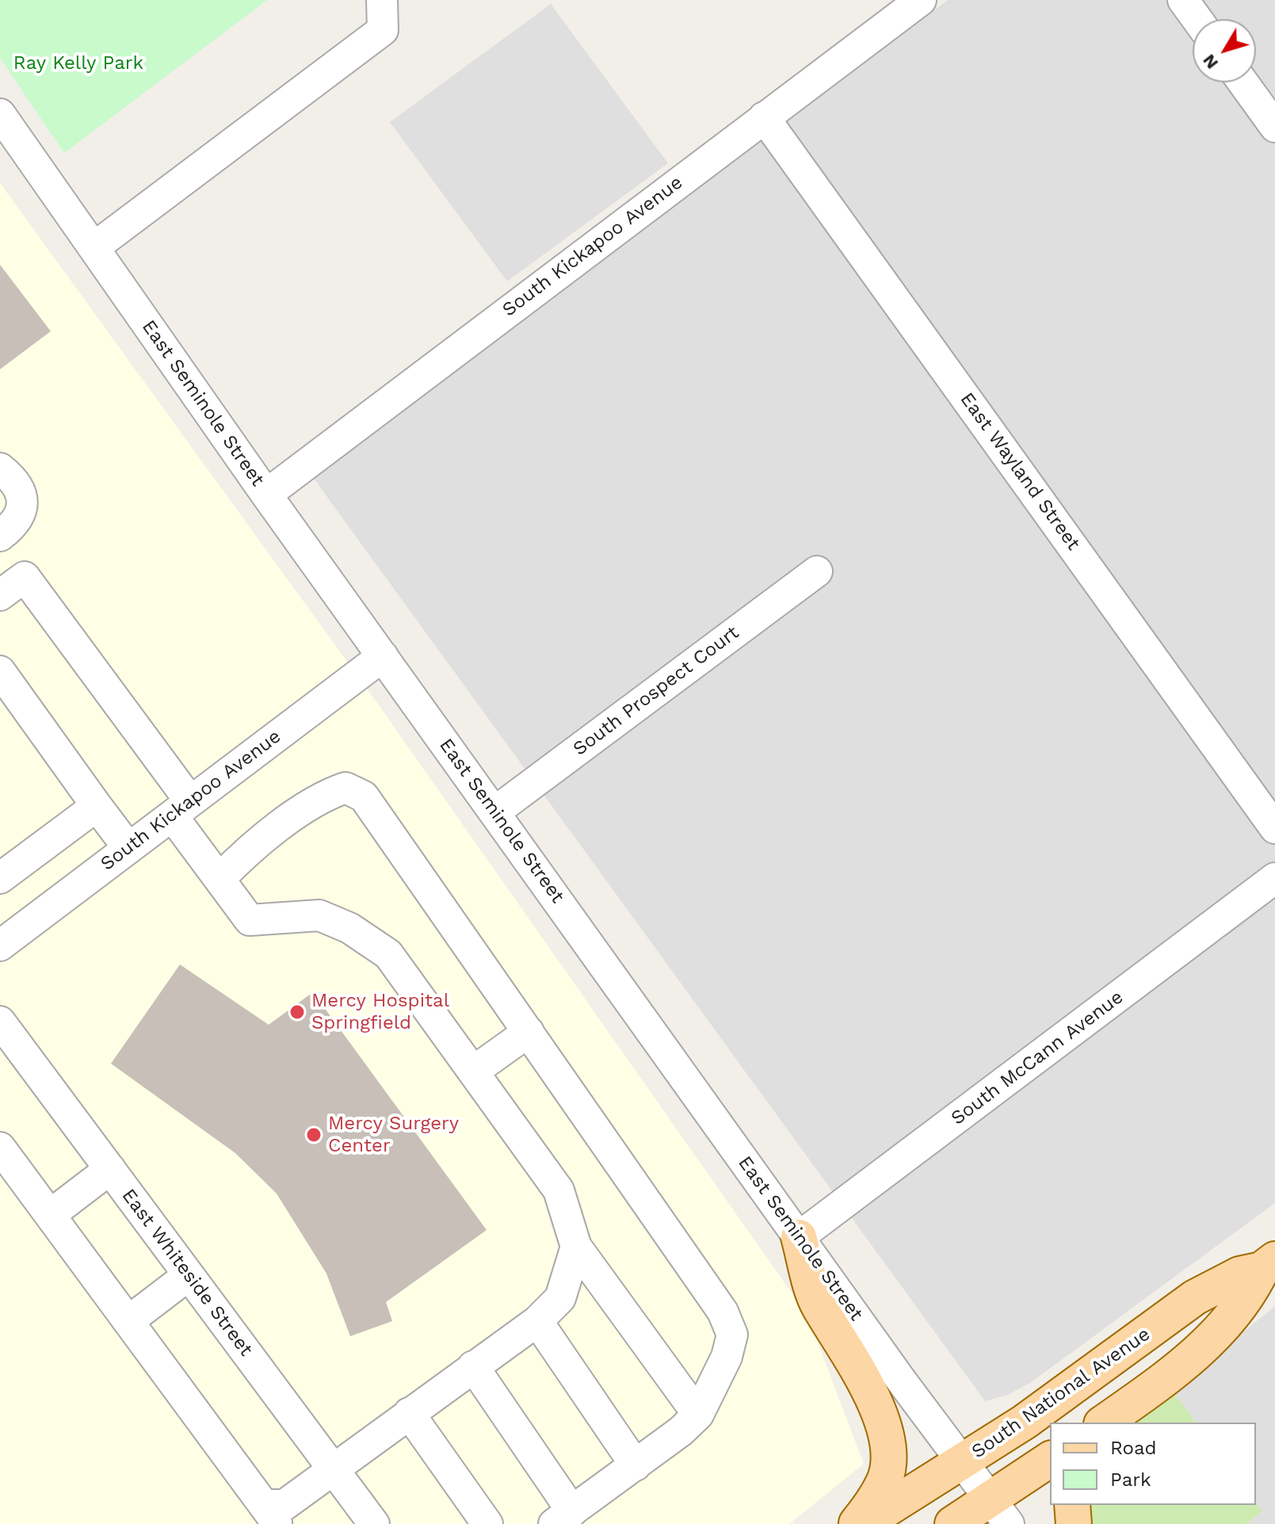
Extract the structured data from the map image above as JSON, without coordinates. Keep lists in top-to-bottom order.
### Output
{
  "streets": {
    "main road": ["South National Avenue"],
    "street": [
      "South Kickapoo Avenue",
      "East Seminole Street",
      "East Wayland Street",
      "South Prospect Court",
      "South McCann Avenue",
      "East Whiteside Street"
    ]
  },
  "crossings": [
    ["South Kickapoo Avenue", "East Seminole Street"],
    ["South Kickapoo Avenue", "East Wayland Street"],
    ["East Seminole Street", "South Prospect Court"],
    ["East Seminole Street", "South McCann Avenue"],
    ["East Seminole Street", "South National Avenue"]
  ],
  "parks": ["Ray Kelly Park"],
  "places": ["Mercy Hospital Springfield", "Mercy Surgery Center"],
  "legend": ["Road", "Park"],
  "north": "bottom left"
}
